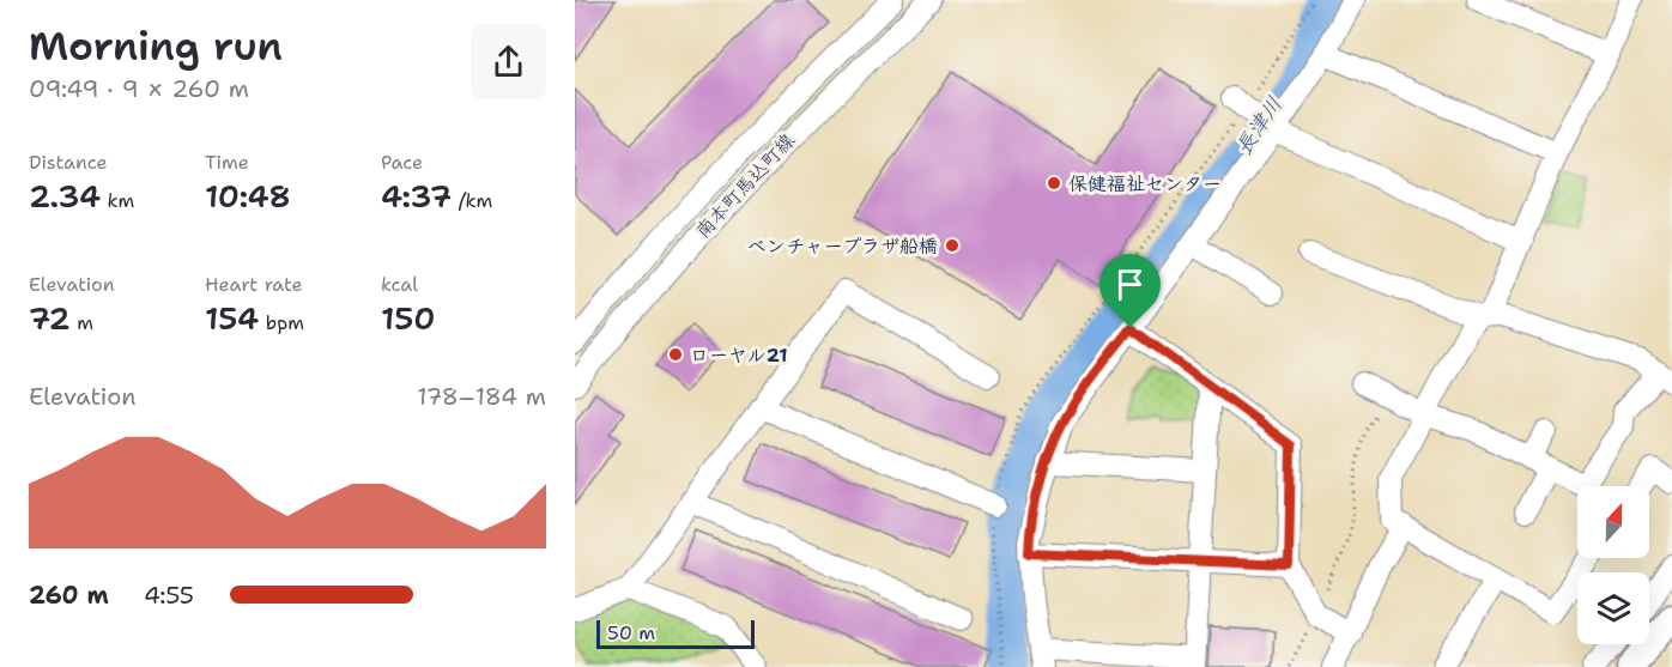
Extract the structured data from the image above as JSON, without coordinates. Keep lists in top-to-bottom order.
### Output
{
  "streets": {
    "street": ["南本町馬込町線"]
  },
  "water": ["長津川"],
  "places": ["保健福祉センター", "ベンチャープラザ船橋", "ローヤル21"],
  "scale_bar": "50 m",
  "north": "top",
  "page": {
    "heading": ["Morning run", "09:49 · 9 × 260 m"],
    "stats": [
      ["Distance", "2.34 km"],
      ["Time", "10:48"],
      ["Pace", "4:37 /km"],
      ["Elevation", "72 m"],
      ["Heart rate", "154 bpm"],
      ["kcal", "150"]
    ],
    "chart": ["Elevation", "178–184 m"],
    "list": [
      {
        "name": "260 m",
        "note": "4:55"
      }
    ],
    "scale": "50 m"
  }
}
